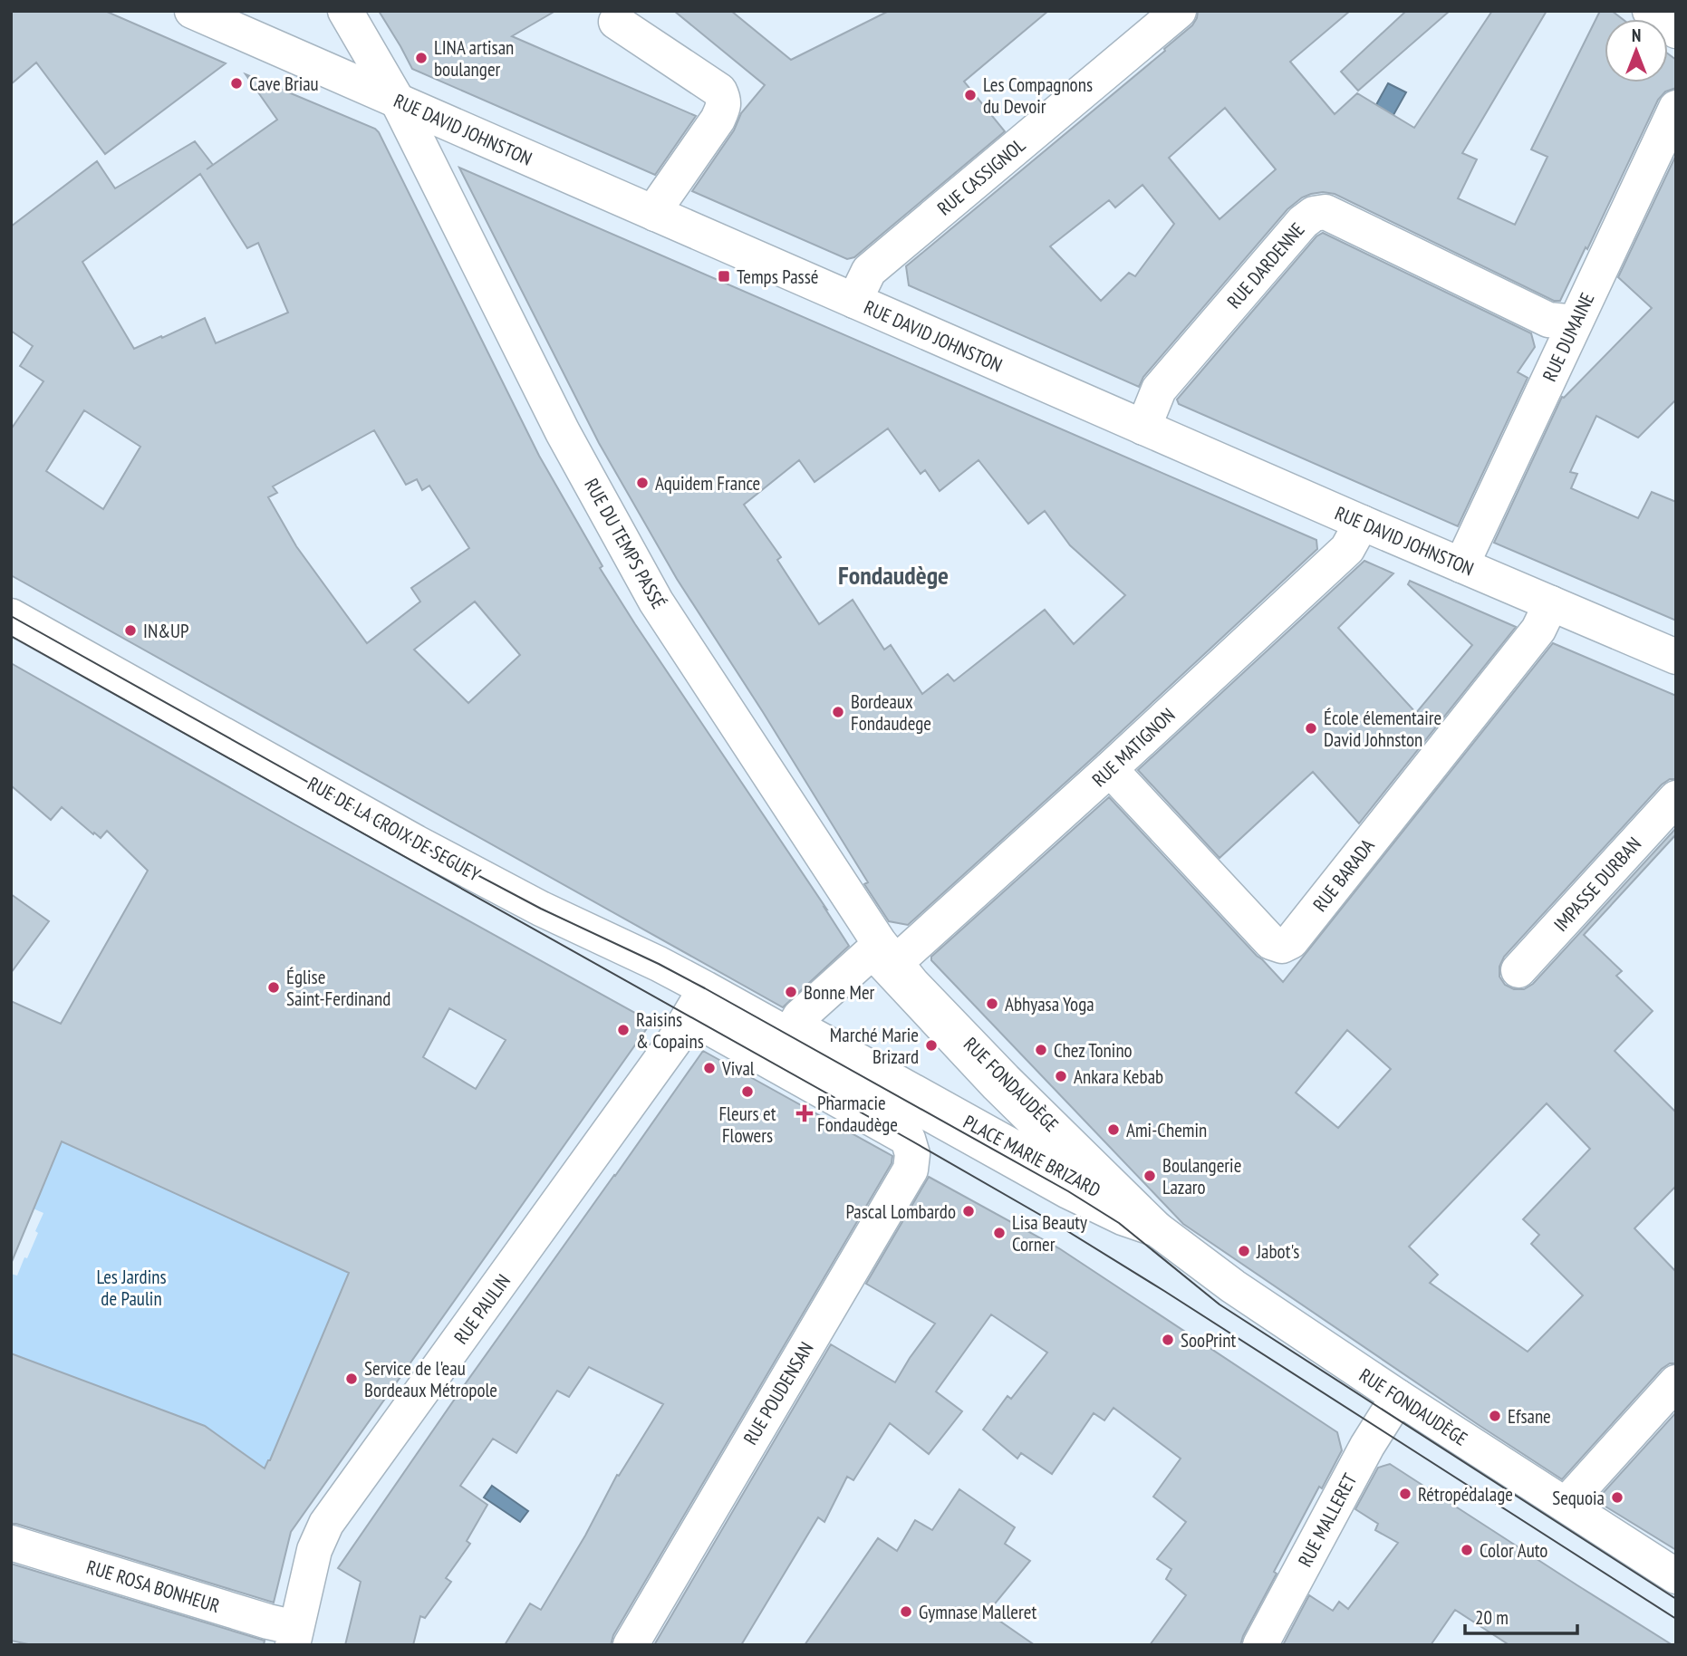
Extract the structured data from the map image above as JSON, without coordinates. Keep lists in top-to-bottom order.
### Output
{
  "streets": {
    "street": [
      "RUE DAVID JOHNSTON",
      "RUE CASSIGNOL",
      "RUE DARDENNE",
      "RUE DUMAINE",
      "RUE DU TEMPS PASSÉ",
      "RUE MATIGNON",
      "RUE DE LA CROIX DE SEGUEY",
      "RUE BARADA",
      "IMPASSE DURBAN",
      "RUE FONDAUDÈGE",
      "PLACE MARIE BRIZARD",
      "RUE PAULIN",
      "RUE POUDENSAN",
      "RUE MALLERET",
      "RUE ROSA BONHEUR"
    ]
  },
  "crossings": [
    ["RUE DAVID JOHNSTON", "RUE CASSIGNOL"],
    ["RUE DAVID JOHNSTON", "RUE DARDENNE"],
    ["RUE DAVID JOHNSTON", "RUE DUMAINE"],
    ["RUE DAVID JOHNSTON", "RUE DU TEMPS PASSÉ"],
    ["RUE DAVID JOHNSTON", "RUE MATIGNON"],
    ["RUE DAVID JOHNSTON", "RUE BARADA"],
    ["RUE DARDENNE", "RUE DUMAINE"],
    ["RUE DU TEMPS PASSÉ", "RUE MATIGNON"],
    ["RUE DU TEMPS PASSÉ", "RUE FONDAUDÈGE"],
    ["RUE DU TEMPS PASSÉ", "PLACE MARIE BRIZARD"],
    ["RUE MATIGNON", "RUE BARADA"],
    ["RUE MATIGNON", "RUE FONDAUDÈGE"],
    ["RUE MATIGNON", "PLACE MARIE BRIZARD"],
    ["RUE DE LA CROIX DE SEGUEY", "RUE FONDAUDÈGE"],
    ["RUE DE LA CROIX DE SEGUEY", "RUE PAULIN"],
    ["RUE DE LA CROIX DE SEGUEY", "RUE POUDENSAN"],
    ["RUE FONDAUDÈGE", "PLACE MARIE BRIZARD"],
    ["RUE FONDAUDÈGE", "RUE MALLERET"],
    ["RUE PAULIN", "RUE POUDENSAN"],
    ["RUE PAULIN", "RUE ROSA BONHEUR"]
  ],
  "districts": ["Fondaudège"],
  "parks": ["Les Jardins de Paulin"],
  "places": {
    "other": [
      "LINA artisan boulanger",
      "Cave Briau",
      "Les Compagnons du Devoir",
      "Aquidem France",
      "IN&UP",
      "Bordeaux Fondaudege",
      "École élementaire David Johnston",
      "Église Saint-Ferdinand",
      "Bonne Mer",
      "Abhyasa Yoga",
      "Raisins & Copains",
      "Marché Marie Brizard",
      "Chez Tonino",
      "Vival",
      "Ankara Kebab",
      "Fleurs et Flowers",
      "Ami-Chemin",
      "Boulangerie Lazaro",
      "Pascal Lombardo",
      "Lisa Beauty Corner",
      "Jabot's",
      "SooPrint",
      "Service de l'eau Bordeaux Métropole",
      "Efsane",
      "Rétropédalage",
      "Sequoia",
      "Color Auto",
      "Gymnase Malleret"
    ],
    "transit": ["Temps Passé"],
    "health": ["Pharmacie Fondaudège"]
  },
  "scale_bar": "20 m",
  "north": "top"
}
